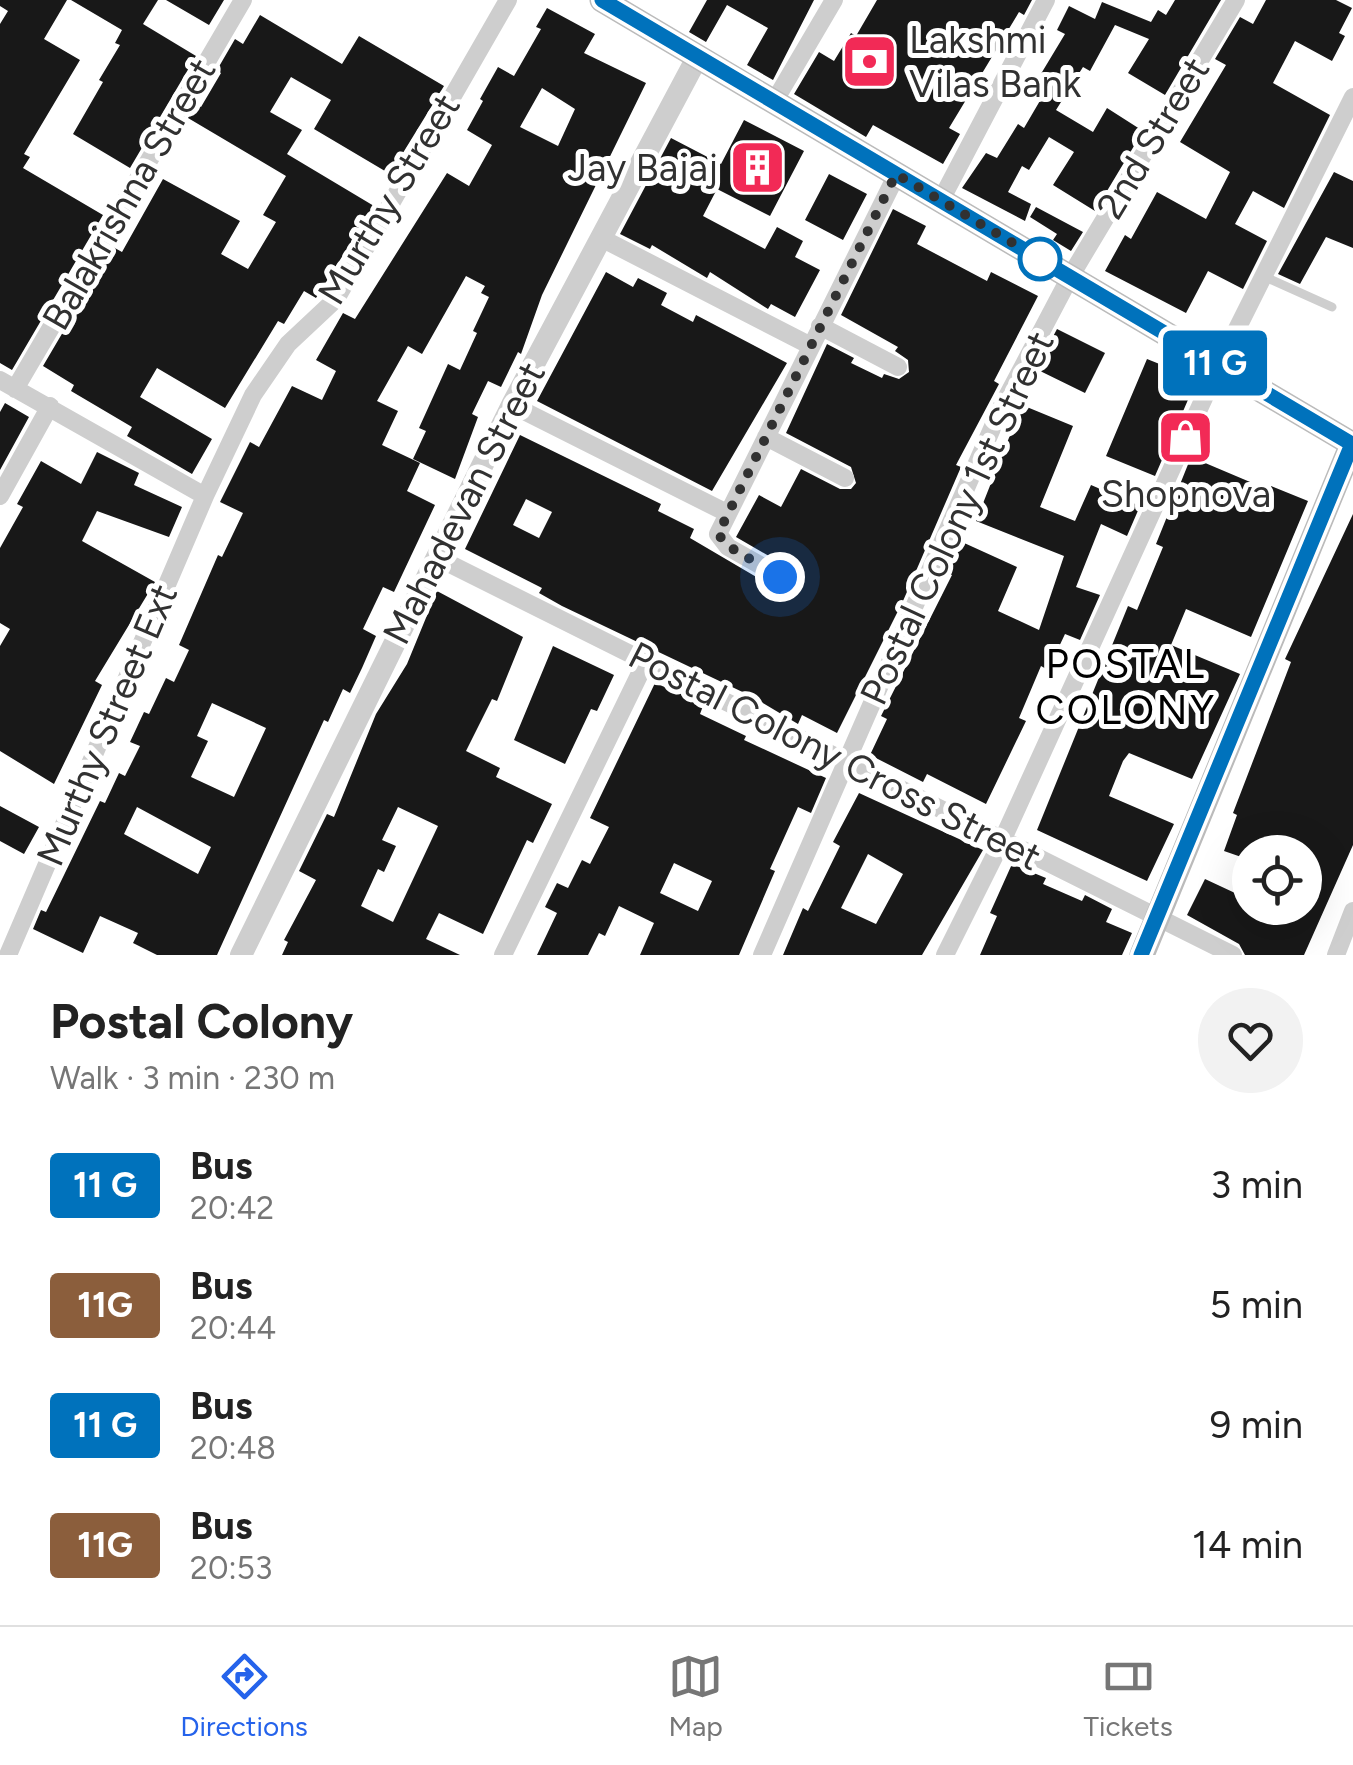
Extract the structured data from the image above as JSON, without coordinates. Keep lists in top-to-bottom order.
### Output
{
  "streets": {
    "street": [
      "2nd Street",
      "Balakrishna Street",
      "Murthy Street",
      "Mahadevan Street",
      "Postal Colony 1st Street",
      "Murthy Street Ext",
      "Postal Colony Cross Street"
    ]
  },
  "crossings": [
    ["2nd Street", "Postal Colony 1st Street"],
    ["Murthy Street", "Murthy Street Ext"],
    ["Mahadevan Street", "Postal Colony Cross Street"],
    ["Postal Colony 1st Street", "Postal Colony Cross Street"]
  ],
  "districts": ["POSTAL COLONY"],
  "places": {
    "bank": ["Lakshmi Vilas Bank"],
    "building": ["Jay Bajaj"],
    "shop": ["Shopnova"]
  },
  "page": {
    "on_map": "11 G",
    "heading": ["Postal Colony", "Walk · 3 min · 230 m"],
    "list": [
      {
        "mark": "11 G",
        "name": "Bus",
        "note": "20:42",
        "value": "3 min"
      },
      {
        "mark": "11G",
        "name": "Bus",
        "note": "20:44",
        "value": "5 min"
      },
      {
        "mark": "11 G",
        "name": "Bus",
        "note": "20:48",
        "value": "9 min"
      },
      {
        "mark": "11G",
        "name": "Bus",
        "note": "20:53",
        "value": "14 min"
      }
    ],
    "tabs": ["Directions", "Map", "Tickets"]
  }
}
